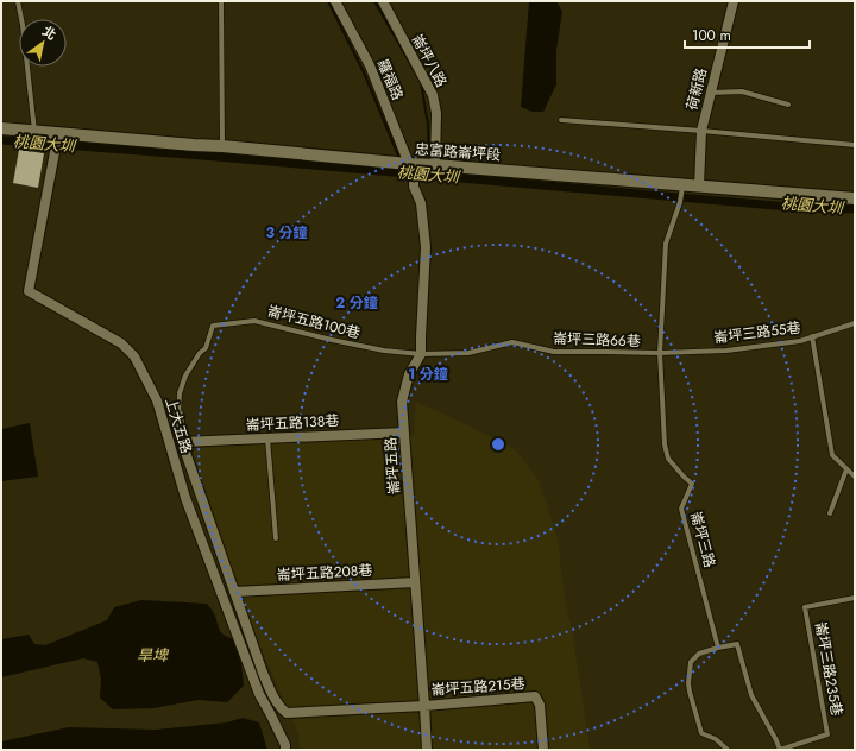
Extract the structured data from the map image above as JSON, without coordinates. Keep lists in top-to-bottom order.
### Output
{
  "streets": {
    "street": [
      "崙坪八路",
      "羅福路",
      "荷新路",
      "忠富路崙坪段",
      "崙坪五路138巷",
      "上大五路",
      "崙坪五路",
      "崙坪五路208巷",
      "崙坪五路215巷"
    ],
    "lane": [
      "崙坪五路100巷",
      "崙坪三路55巷",
      "崙坪三路66巷",
      "崙坪三路",
      "崙坪三路235巷"
    ]
  },
  "crossings": [
    ["崙坪八路", "忠富路崙坪段"],
    ["羅福路", "忠富路崙坪段"],
    ["荷新路", "忠富路崙坪段"],
    ["忠富路崙坪段", "上大五路"],
    ["忠富路崙坪段", "崙坪三路"],
    ["崙坪五路100巷", "崙坪三路66巷"],
    ["崙坪五路100巷", "崙坪五路"],
    ["崙坪三路55巷", "崙坪三路66巷"],
    ["崙坪三路55巷", "崙坪三路"],
    ["崙坪三路66巷", "崙坪五路"],
    ["崙坪三路66巷", "崙坪三路"],
    ["崙坪五路138巷", "崙坪五路"],
    ["崙坪五路", "崙坪五路208巷"],
    ["崙坪五路", "崙坪五路215巷"]
  ],
  "water": ["桃園大圳", "旱埤"],
  "scale_bar": "100 m",
  "north": "top right",
  "rings": ["3 分鐘", "2 分鐘", "1 分鐘"]
}
